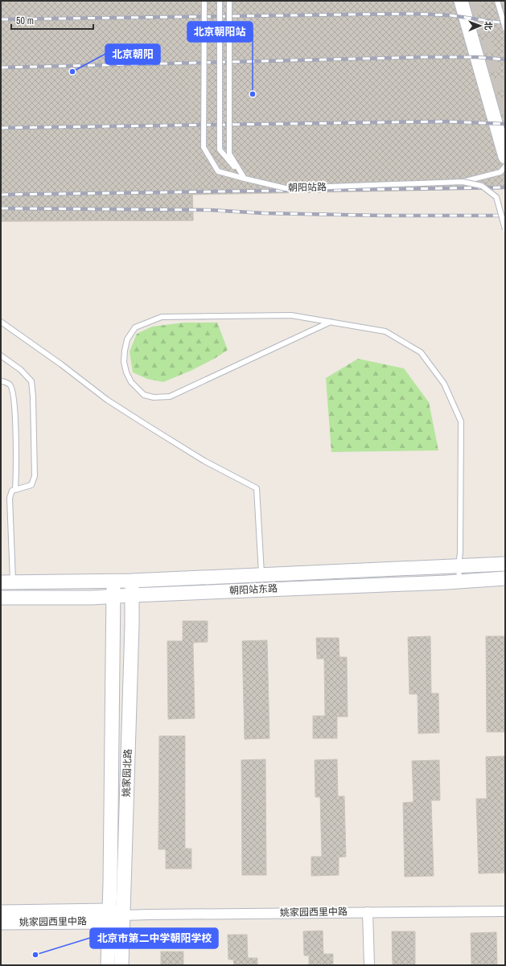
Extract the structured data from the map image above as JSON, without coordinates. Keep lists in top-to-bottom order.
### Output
{
  "streets": {
    "street": ["朝阳站东路", "姚家园北路", "姚家园西里中路"],
    "lane": ["朝阳站路"]
  },
  "crossings": [
    ["朝阳站东路", "姚家园北路"],
    ["姚家园北路", "姚家园西里中路"]
  ],
  "places": ["北京朝阳", "北京朝阳站", "北京市第二中学朝阳学校"],
  "scale_bar": "50 m",
  "north": "right"
}
